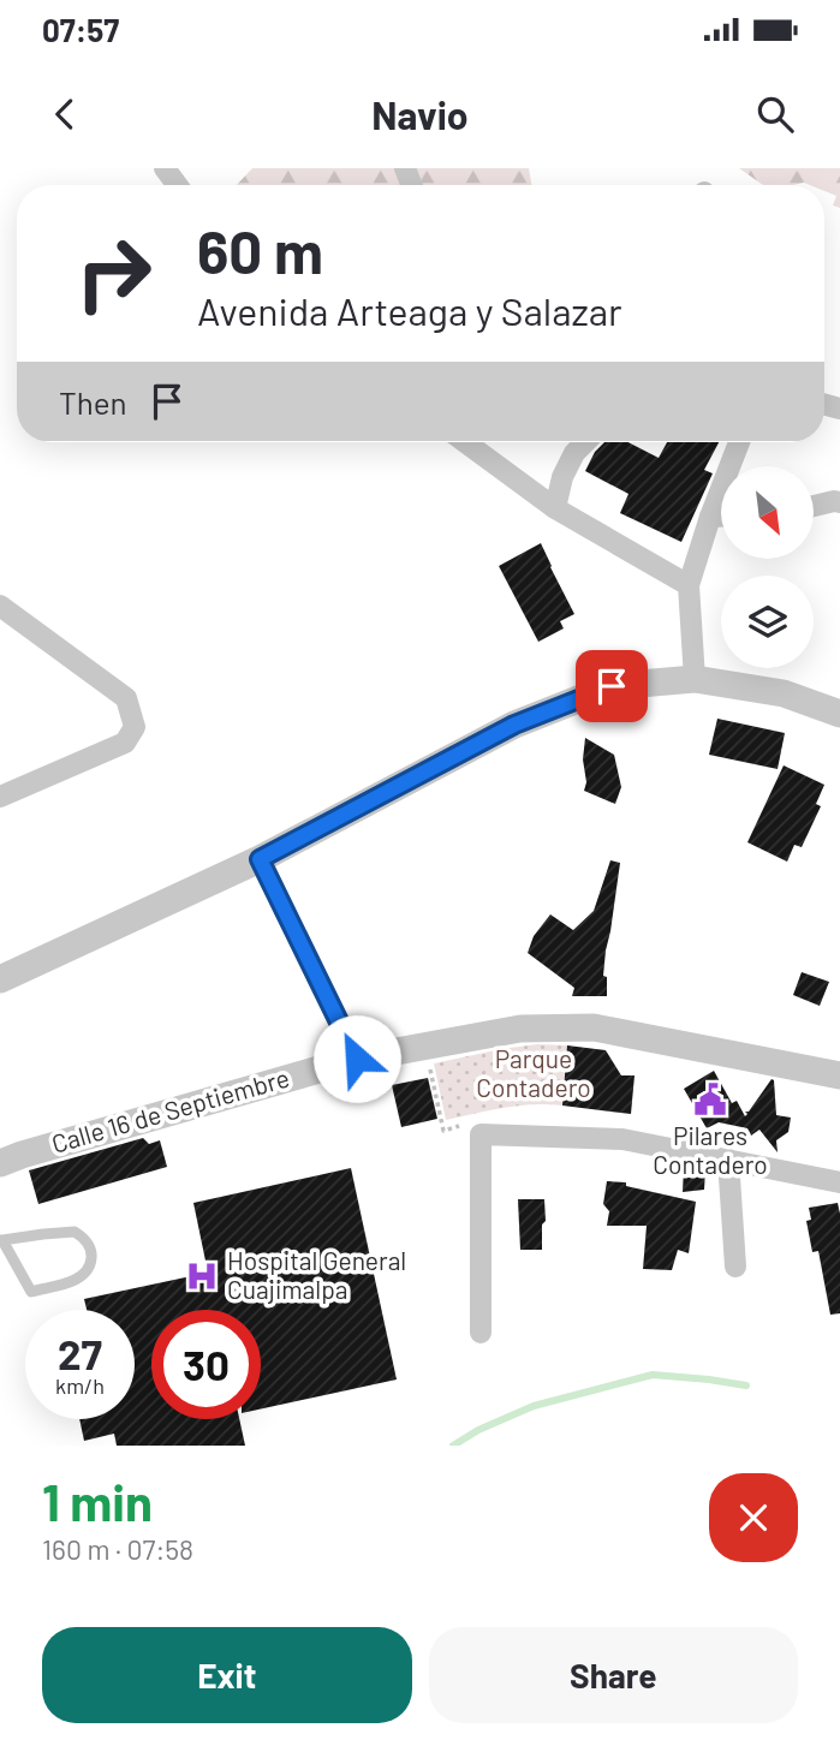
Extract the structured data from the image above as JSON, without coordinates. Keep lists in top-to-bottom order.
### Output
{
  "streets": {
    "street": ["Calle 16 de Septiembre"]
  },
  "parks": ["Parque Contadero"],
  "places": {
    "public building": ["Pilares Contadero"],
    "hospital": ["Hospital General Cuajimalpa"]
  },
  "north": "bottom right",
  "page": {
    "status": "07:57",
    "header": "Navio",
    "turn": ["60 m", "Avenida Arteaga y Salazar"],
    "then": "Then",
    "speed": "27 km/h",
    "limit": "30",
    "heading": ["1 min", "160 m · 07:58"],
    "buttons": ["Exit", "Share"]
  }
}
